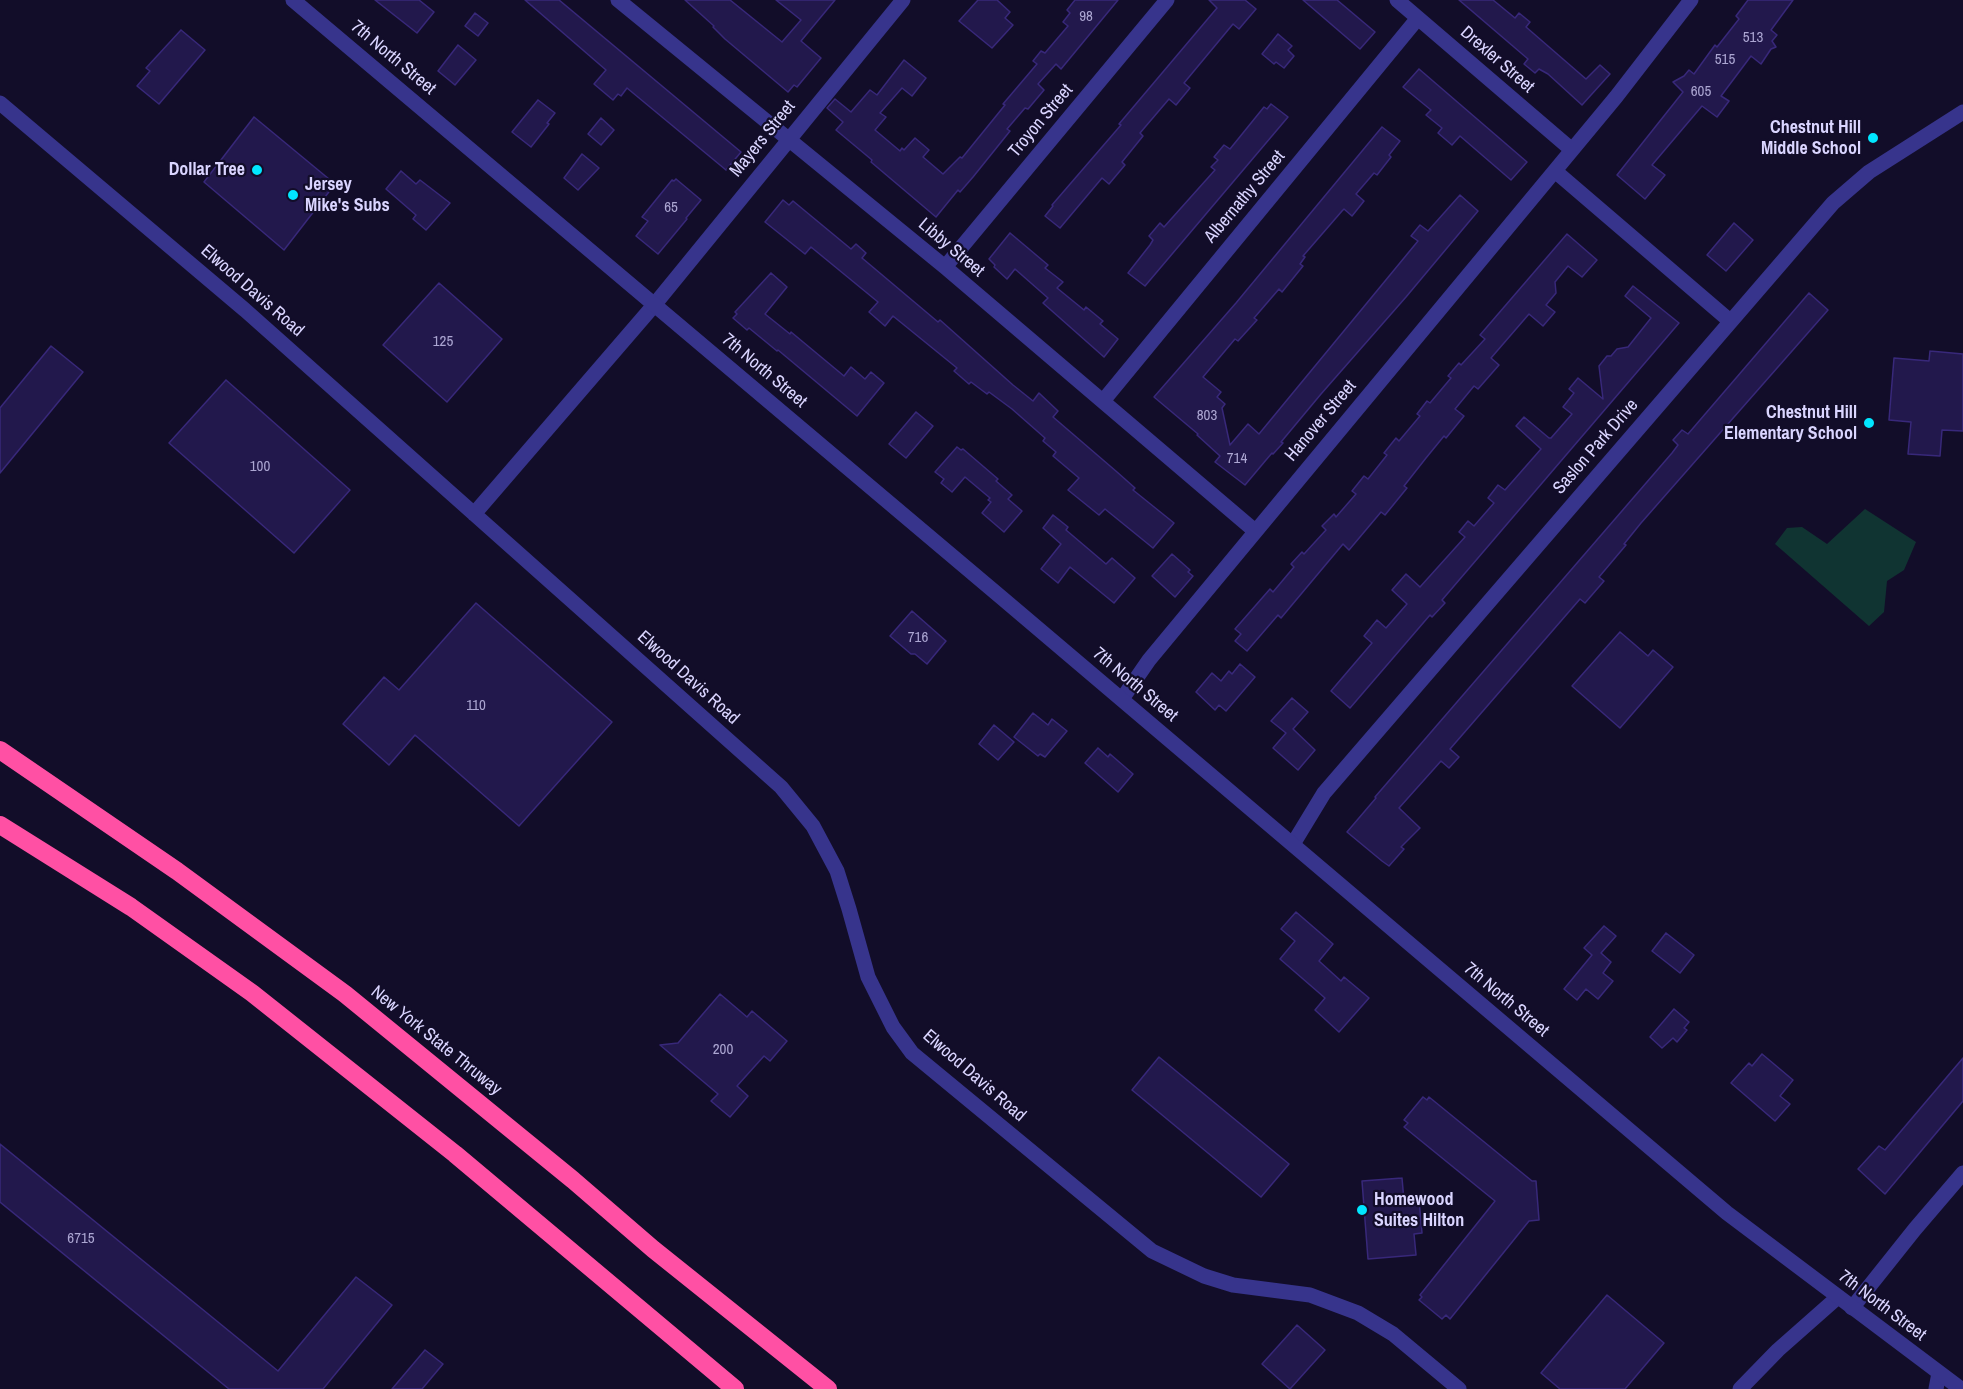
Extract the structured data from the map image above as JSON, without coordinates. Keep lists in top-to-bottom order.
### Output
{
  "streets": {
    "highway": ["New York State Thruway"],
    "street": [
      "7th North Street",
      "Drexler Street",
      "Troyon Street",
      "Mayers Street",
      "Albernathy Street",
      "Libby Street",
      "Elwood Davis Road",
      "Hanover Street",
      "Saslon Park Drive"
    ]
  },
  "crossings": [
    ["7th North Street", "Mayers Street"],
    ["7th North Street", "Hanover Street"],
    ["7th North Street", "Saslon Park Drive"],
    ["Drexler Street", "Albernathy Street"],
    ["Drexler Street", "Hanover Street"],
    ["Troyon Street", "Libby Street"],
    ["Mayers Street", "Libby Street"],
    ["Albernathy Street", "Libby Street"],
    ["Libby Street", "Hanover Street"]
  ],
  "places": [
    "Chestnut Hill Middle School",
    "Dollar Tree",
    "Jersey Mike's Subs",
    "Chestnut Hill Elementary School",
    "Homewood Suites Hilton"
  ],
  "house_numbers": [
    "98",
    "513",
    "515",
    "605",
    "65",
    "125",
    "803",
    "714",
    "100",
    "716",
    "110",
    "200",
    "6715"
  ]
}
